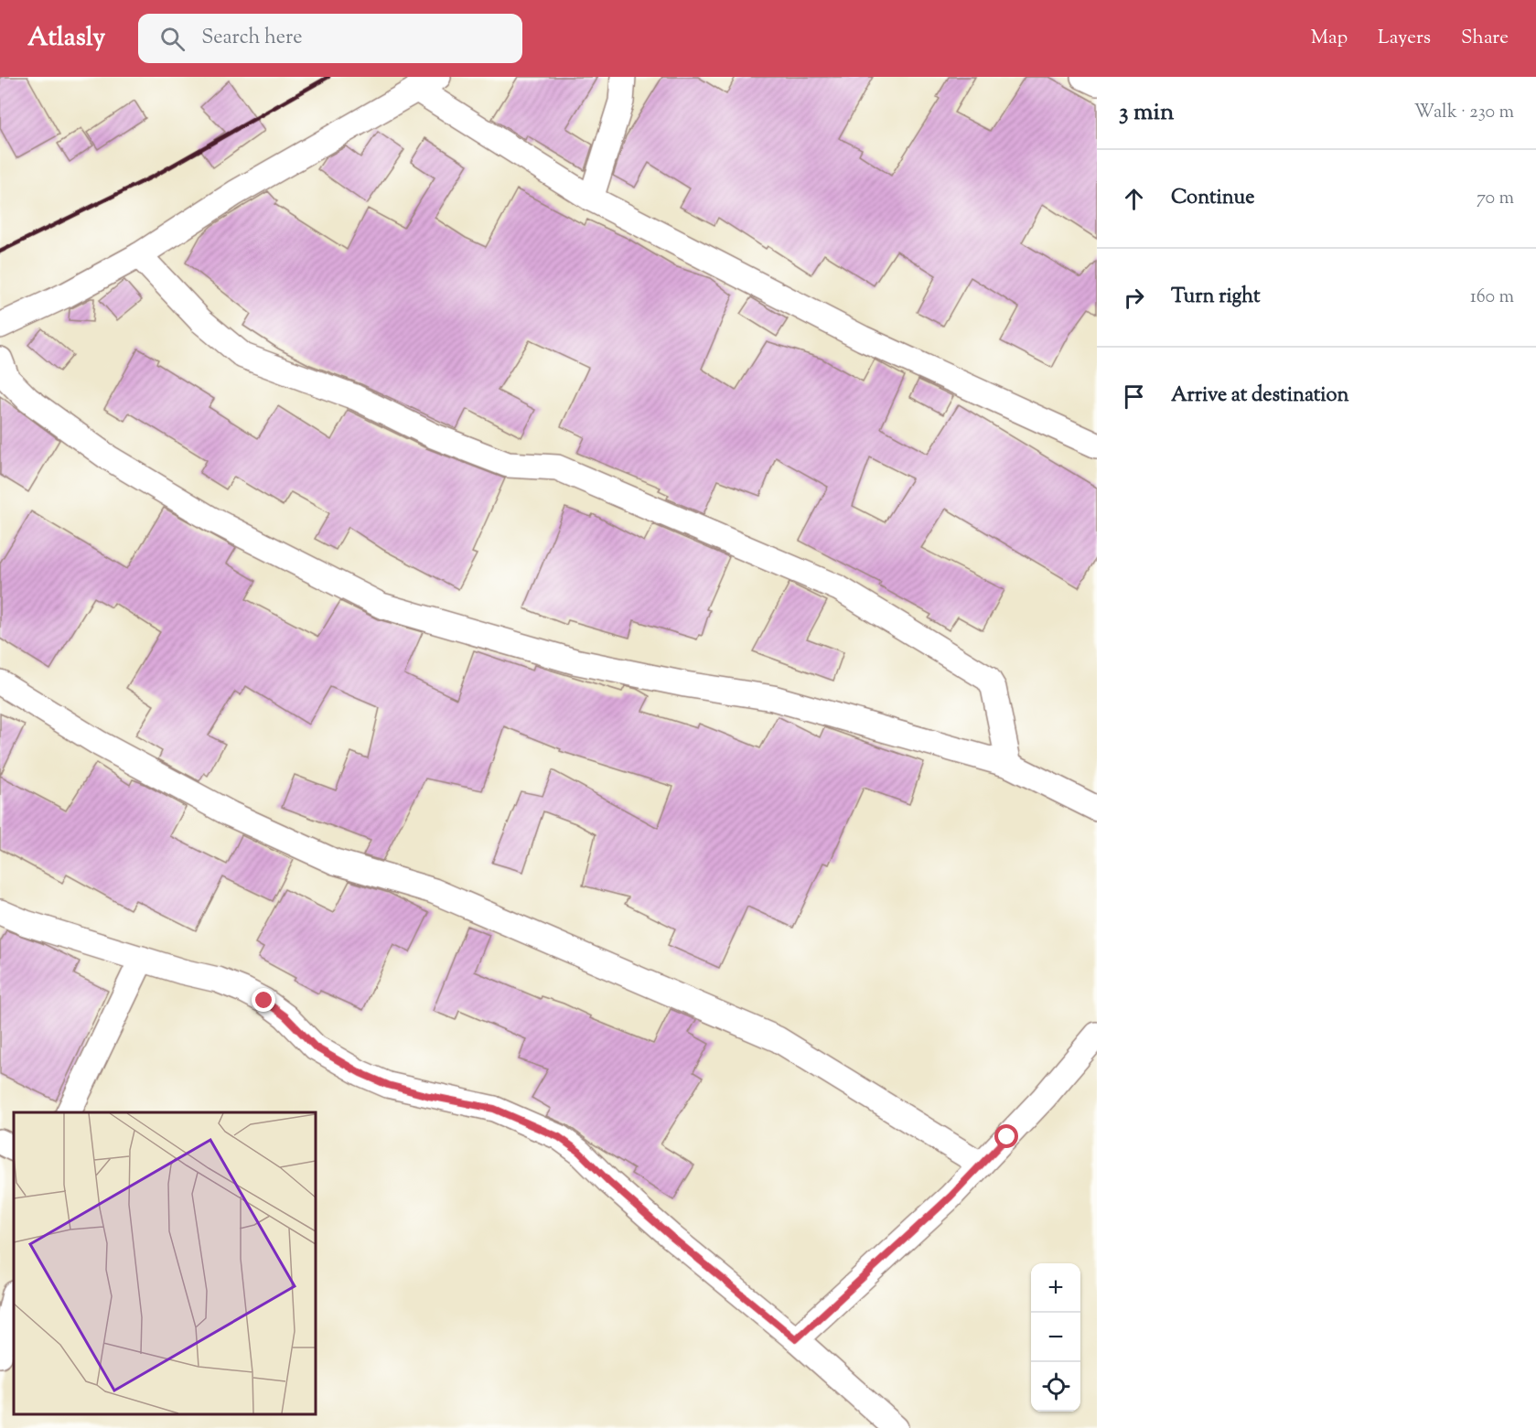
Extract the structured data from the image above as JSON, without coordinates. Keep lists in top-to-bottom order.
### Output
{
  "page": {
    "header": "Atlasly",
    "search": "Search here",
    "nav": ["Map", "Layers", "Share"],
    "heading": ["3 min", "Walk · 230 m"],
    "list": [
      ["Continue", "70 m"],
      ["Turn right", "160 m"],
      "Arrive at destination"
    ],
    "map_buttons": ["+", "−"]
  }
}
